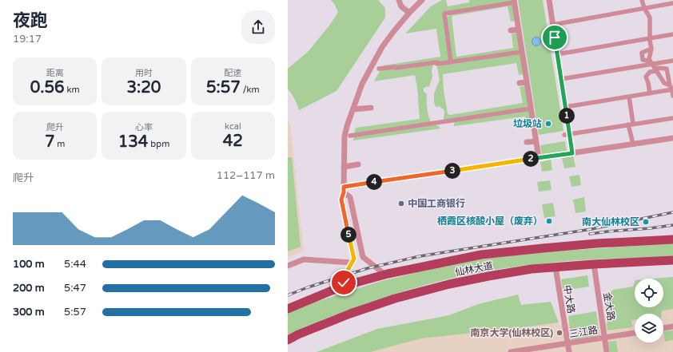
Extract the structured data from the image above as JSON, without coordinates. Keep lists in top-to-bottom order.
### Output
{
  "streets": {
    "main road": ["仙林大道"],
    "street": ["中大路", "金大路", "三江路"]
  },
  "crossings": [
    ["仙林大道", "中大路"],
    ["仙林大道", "金大路"],
    ["中大路", "三江路"],
    ["金大路", "三江路"]
  ],
  "places": [
    "垃圾站",
    "中国工商银行",
    "栖霞区核酸小屋（废弃）",
    "南大仙林校区",
    "南京大学(仙林校区)"
  ],
  "page": {
    "heading": ["夜跑", "19:17"],
    "stats": [
      ["距离", "0.56 km"],
      ["用时", "3:20"],
      ["配速", "5:57 /km"],
      ["爬升", "7 m"],
      ["心率", "134 bpm"],
      ["kcal", "42"]
    ],
    "pins": [
      "1",
      "2",
      "3",
      "4",
      "5"
    ],
    "chart": ["爬升", "112–117 m"],
    "list": [
      {
        "name": "100 m",
        "note": "5:44"
      },
      {
        "name": "200 m",
        "note": "5:47"
      },
      {
        "name": "300 m",
        "note": "5:57"
      }
    ]
  }
}
